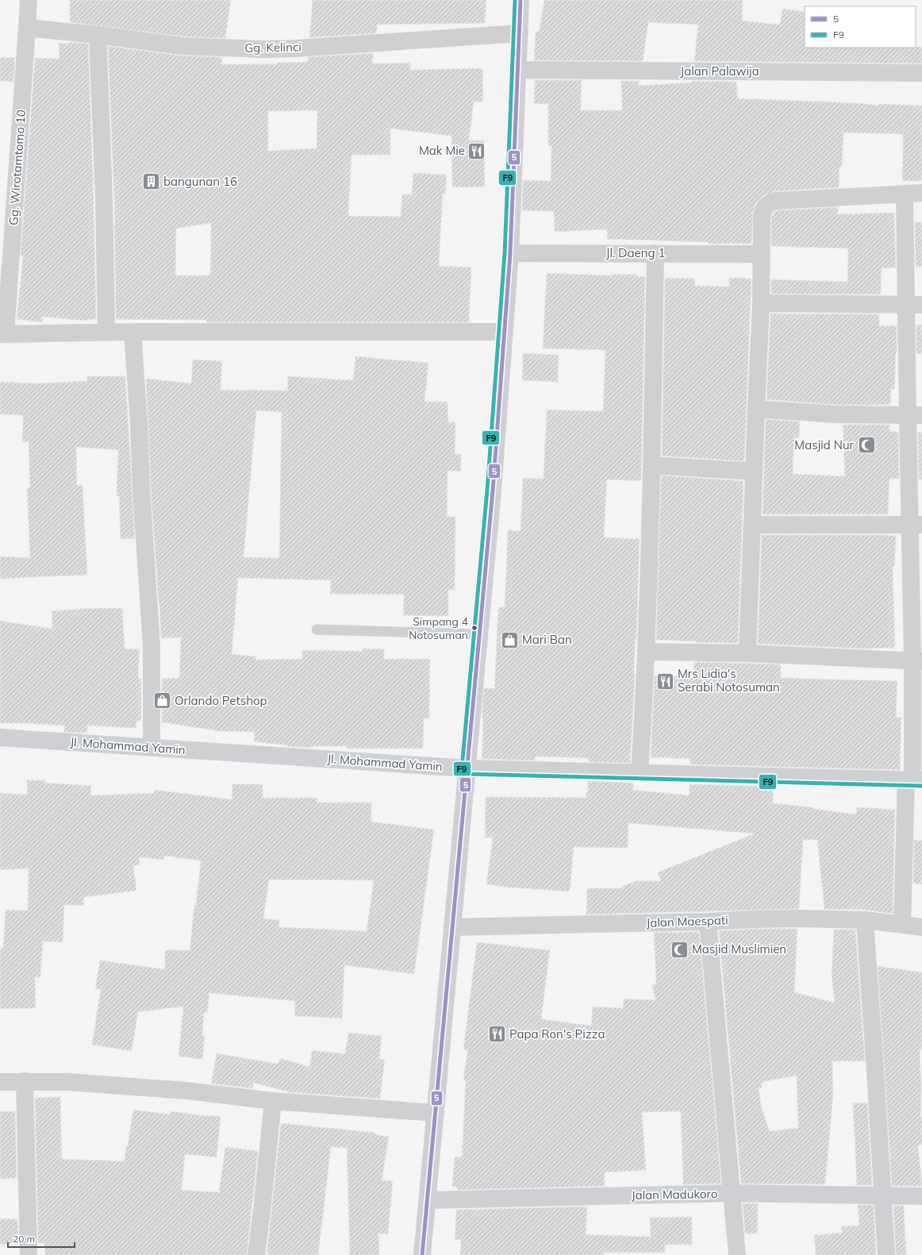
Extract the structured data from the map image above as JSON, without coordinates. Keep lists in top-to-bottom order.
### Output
{
  "streets": {
    "main road": ["Jl. Mohammad Yamin", "Jalan Madukoro"],
    "street": [
      "Gg. Kelinci",
      "Jalan Palawija",
      "Gg. Wirotamtomo 10",
      "Jl. Daeng 1",
      "Jalan Maespati"
    ]
  },
  "crossings": [
    ["Gg. Kelinci", "Gg. Wirotamtomo 10"]
  ],
  "places": {
    "restaurant": ["Mak Mie", "Mrs Lidia's Serabi Notosuman", "Papa Ron's Pizza"],
    "building": ["bangunan 16"],
    "mosque": ["Masjid Nur", "Masjid Muslimien"],
    "other": ["Simpang 4 Notosuman"],
    "shop": ["Mari Ban", "Orlando Petshop"]
  },
  "lines": ["transit line 5", "transit line F9"],
  "legend": ["5", "F9"],
  "scale_bar": "20 m"
}
